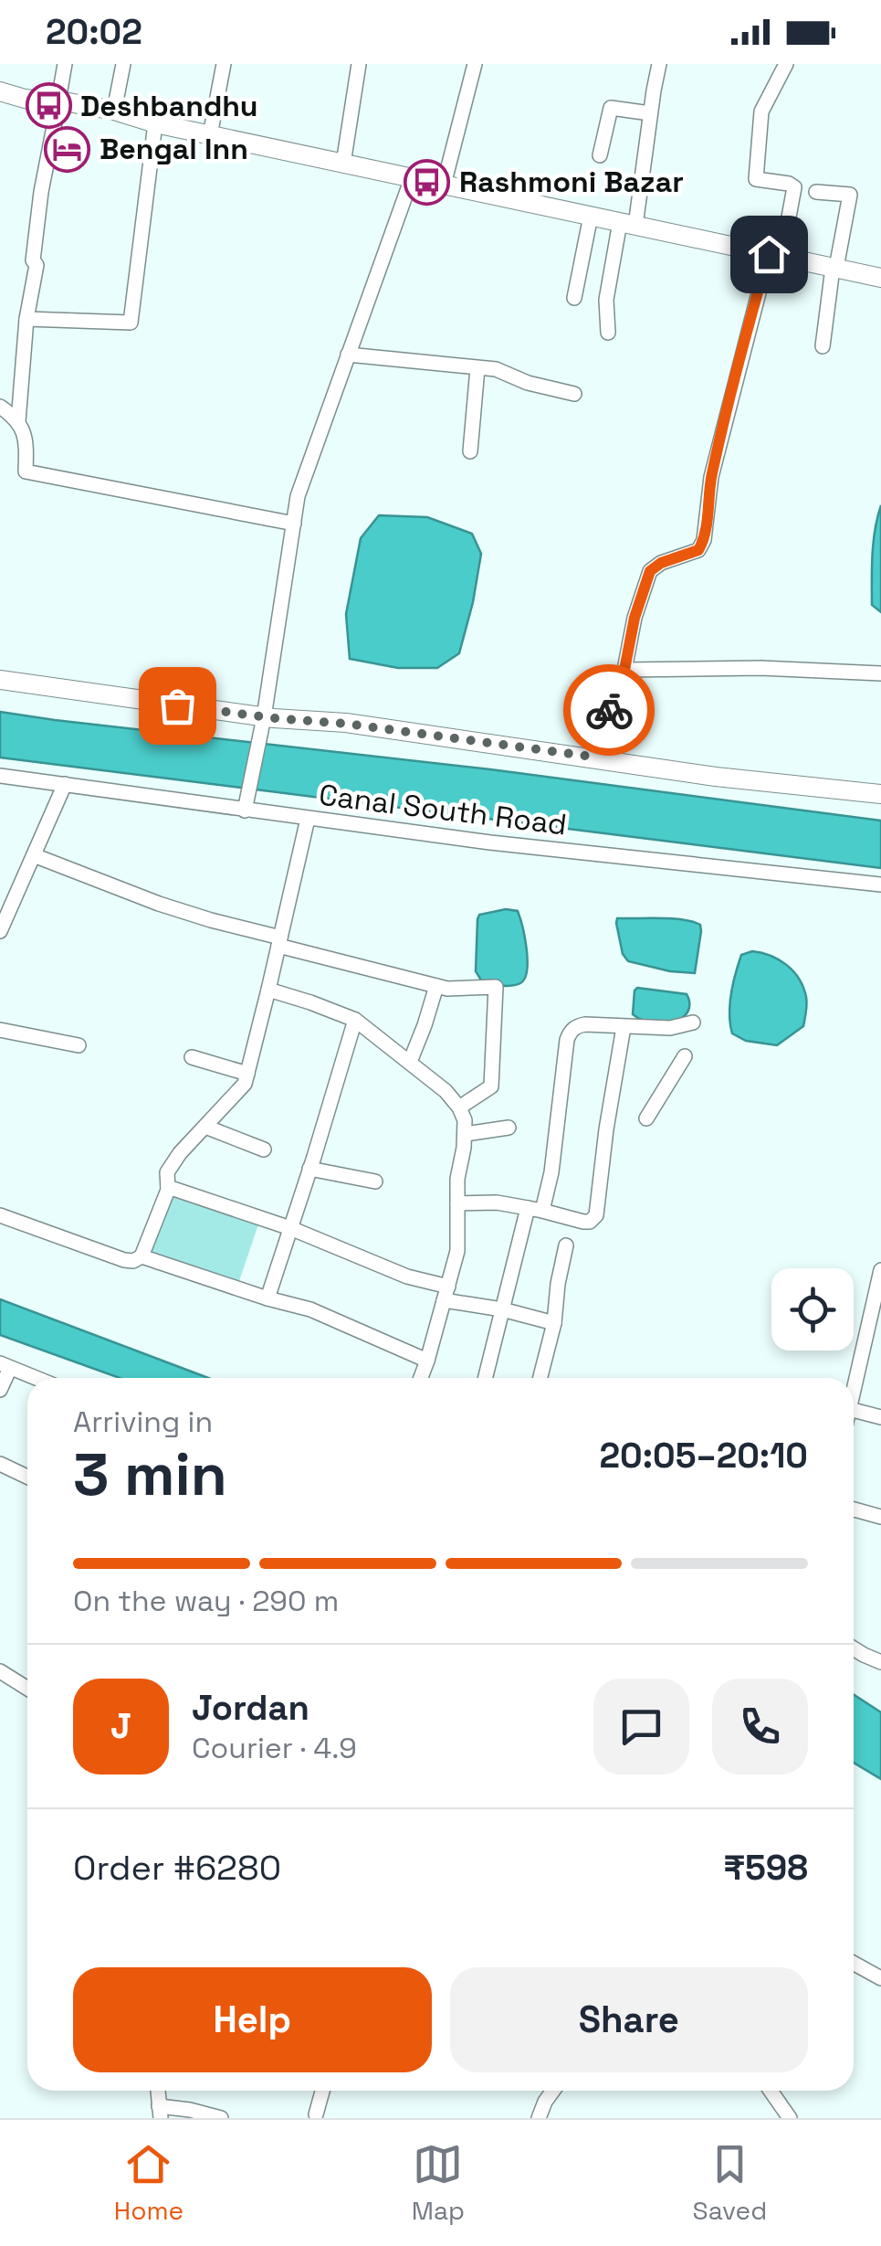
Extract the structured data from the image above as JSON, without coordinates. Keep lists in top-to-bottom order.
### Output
{
  "streets": {
    "street": ["Canal South Road"]
  },
  "places": {
    "bus stop": ["Deshbandhu", "Rashmoni Bazar"],
    "hotel": ["Bengal Inn"]
  },
  "page": {
    "status": "20:02",
    "heading": ["3 min", "Arriving in", "20:05–20:10"],
    "panel": [
      "Jordan",
      "Courier · 4.9",
      "Order #6280",
      "₹598"
    ],
    "bar": "On the way · 290 m",
    "round": "J",
    "buttons": ["Help", "Share"],
    "tabs": ["Home", "Map", "Saved"]
  }
}
